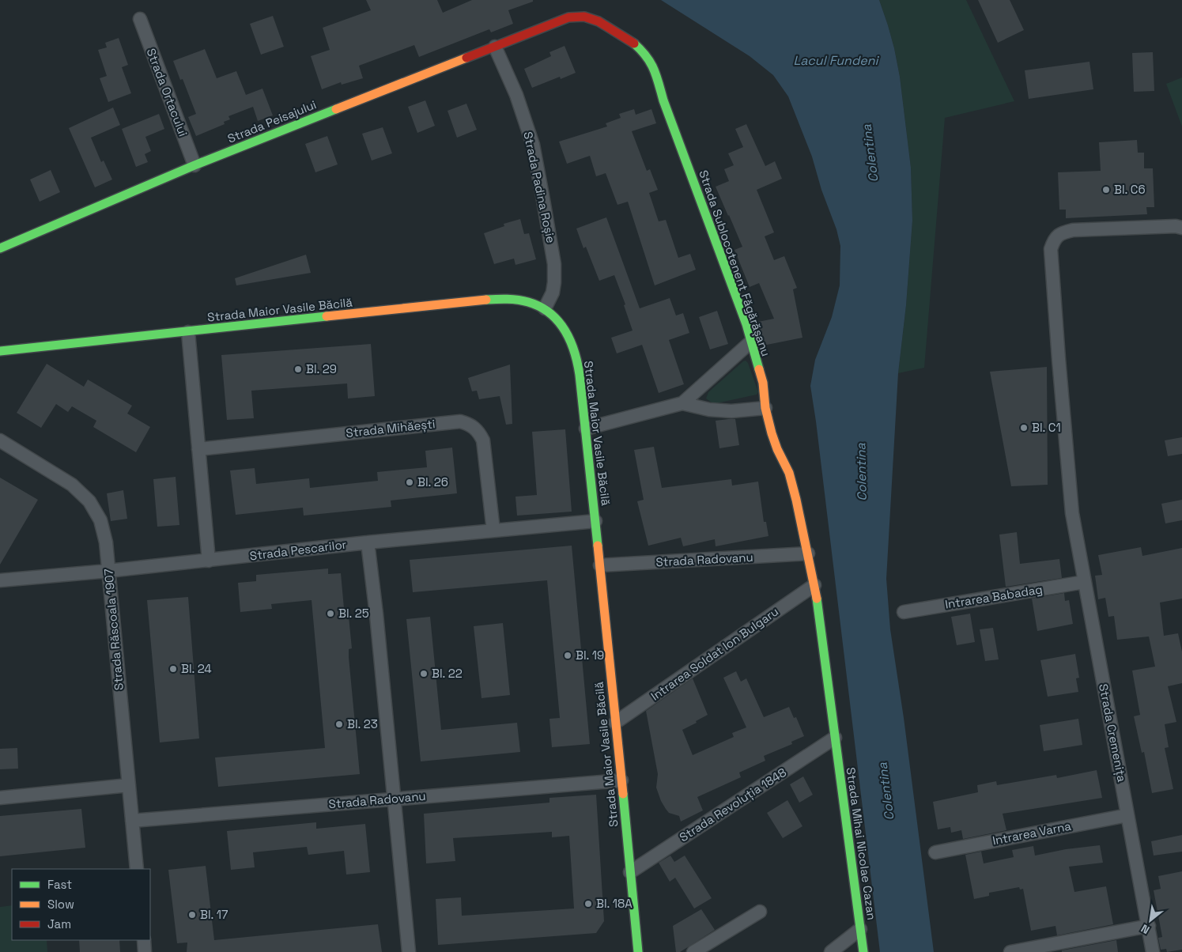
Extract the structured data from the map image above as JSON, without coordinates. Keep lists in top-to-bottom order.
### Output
{
  "streets": {
    "street": [
      "Strada Ortacului",
      "Strada Peisajului",
      "Strada Padina Roșie",
      "Strada Sublocotenent Făgărășanu",
      "Strada Maior Vasile Băcilă",
      "Strada Mihăești",
      "Strada Pescarilor",
      "Strada Radovanu",
      "Intrarea Babadag",
      "Strada Răscoala 1907",
      "Intrarea Soldat Ion Bulgaru",
      "Strada Cremenița",
      "Strada Revoluția 1848",
      "Intrarea Varna",
      "Strada Mihai Nicolae Cazan"
    ]
  },
  "crossings": [
    ["Strada Ortacului", "Strada Peisajului"],
    ["Strada Peisajului", "Strada Padina Roșie"],
    ["Strada Peisajului", "Strada Sublocotenent Făgărășanu"],
    ["Strada Padina Roșie", "Strada Maior Vasile Băcilă"],
    ["Strada Sublocotenent Făgărășanu", "Strada Radovanu"],
    ["Strada Sublocotenent Făgărășanu", "Intrarea Soldat Ion Bulgaru"],
    ["Strada Sublocotenent Făgărășanu", "Strada Revoluția 1848"],
    ["Strada Sublocotenent Făgărășanu", "Strada Mihai Nicolae Cazan"],
    ["Strada Maior Vasile Băcilă", "Strada Pescarilor"],
    ["Strada Maior Vasile Băcilă", "Strada Radovanu"],
    ["Strada Maior Vasile Băcilă", "Intrarea Soldat Ion Bulgaru"],
    ["Strada Maior Vasile Băcilă", "Strada Revoluția 1848"],
    ["Strada Mihăești", "Strada Pescarilor"],
    ["Strada Pescarilor", "Strada Răscoala 1907"],
    ["Strada Radovanu", "Strada Răscoala 1907"],
    ["Intrarea Babadag", "Strada Cremenița"],
    ["Strada Cremenița", "Intrarea Varna"],
    ["Strada Revoluția 1848", "Strada Mihai Nicolae Cazan"]
  ],
  "water": ["Lacul Fundeni", "Colentina"],
  "places": [
    "Bl. C6",
    "Bl. 29",
    "Bl. C1",
    "Bl. 26",
    "Bl. 25",
    "Bl. 19",
    "Bl. 24",
    "Bl. 22",
    "Bl. 23",
    "Bl. 18A",
    "Bl. 17"
  ],
  "legend": ["Fast", "Slow", "Jam"],
  "north": "bottom left"
}
